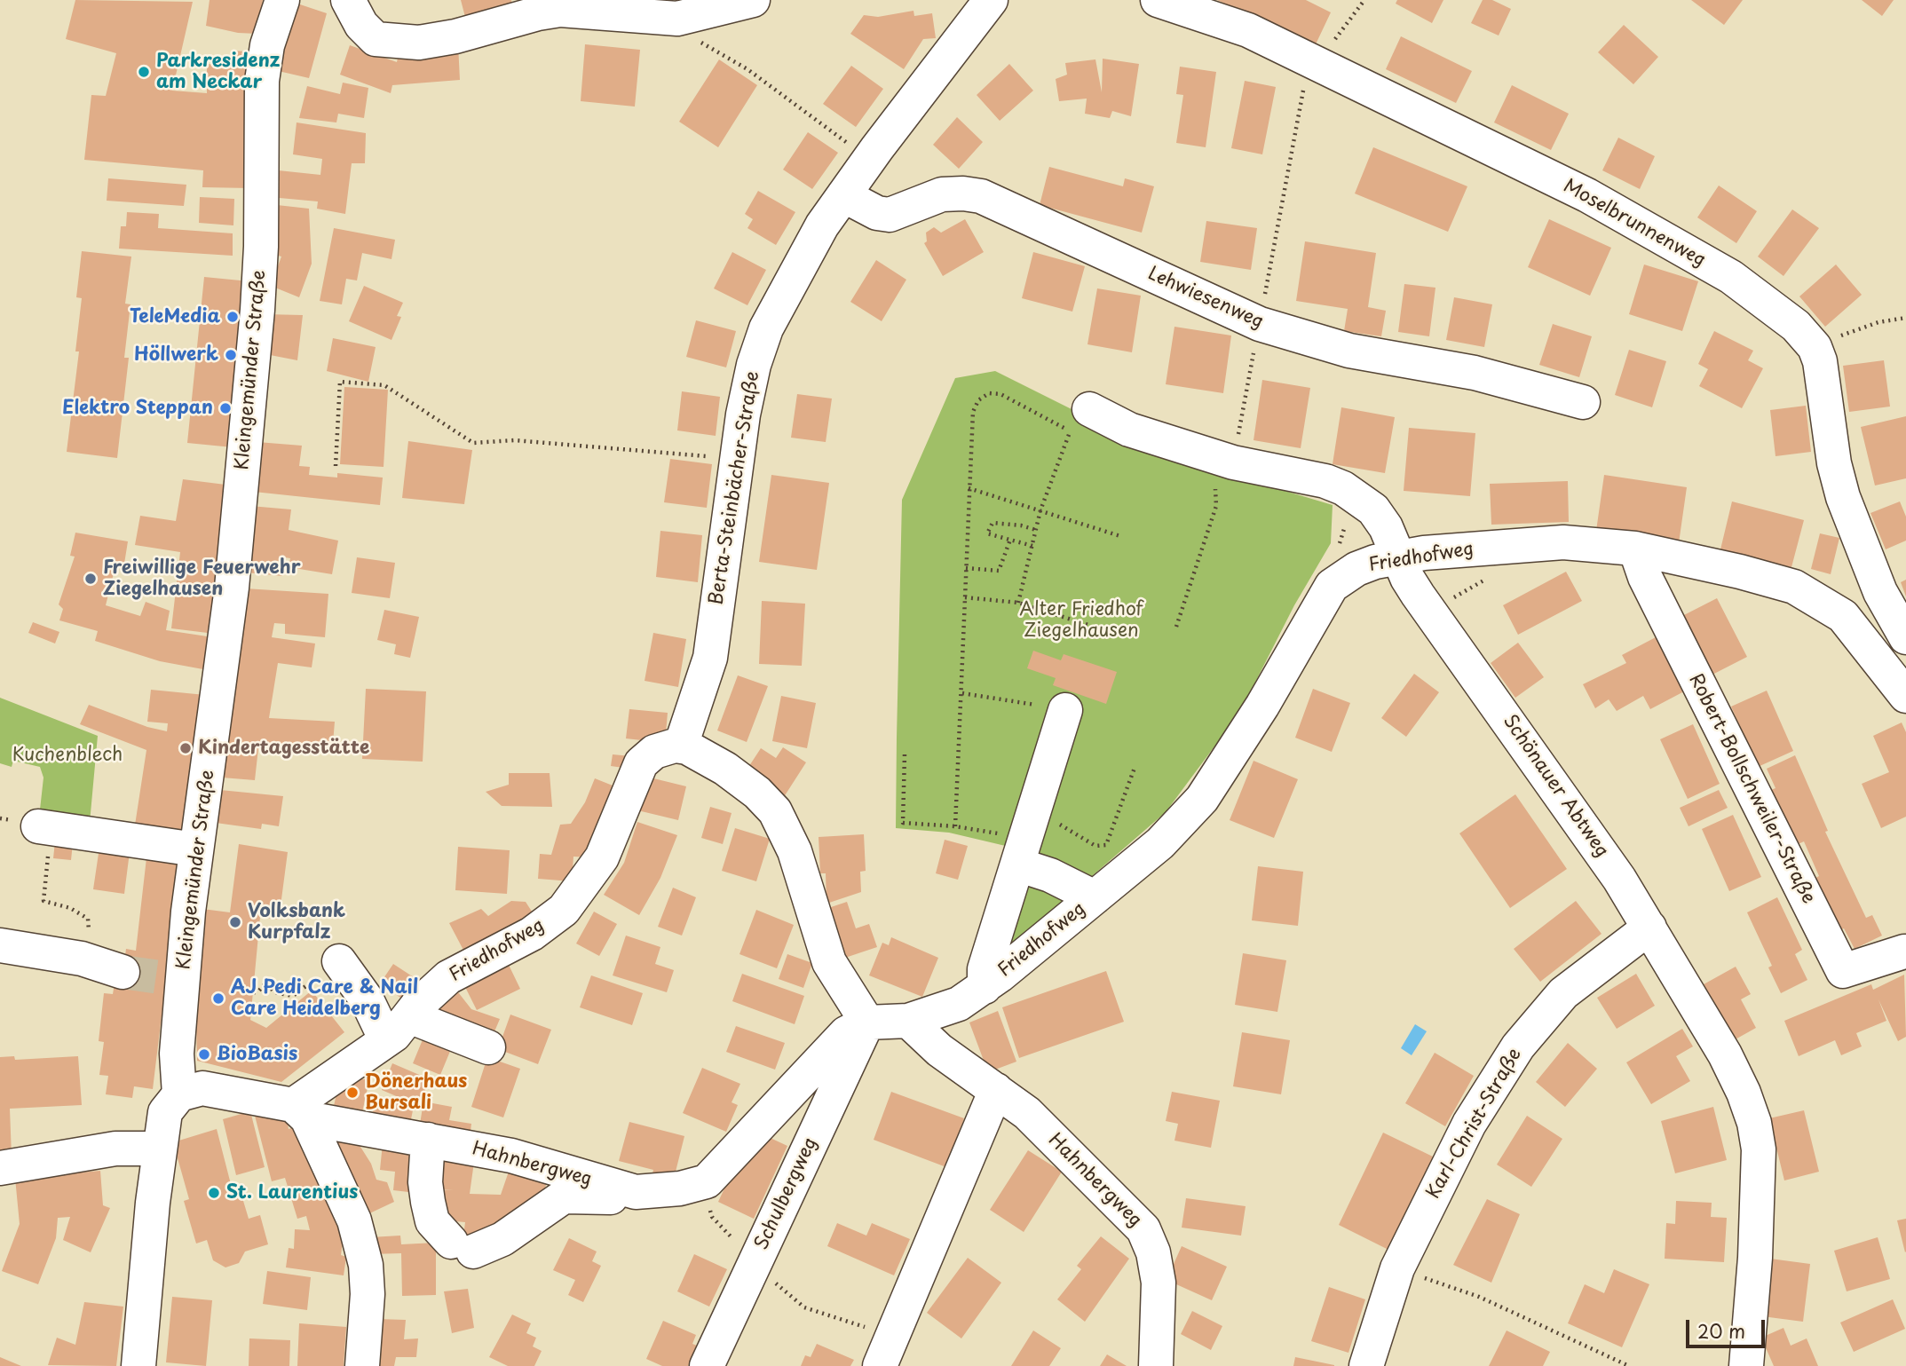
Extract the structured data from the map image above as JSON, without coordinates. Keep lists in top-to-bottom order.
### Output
{
  "streets": {
    "street": [
      "Moselbrunnenweg",
      "Lehwiesenweg",
      "Kleingemünder Straße",
      "Berta-Steinbächer-Straße",
      "Friedhofweg",
      "Schönauer Abtweg",
      "Robert-Bollschweiler-Straße",
      "Karl-Christ-Straße",
      "Hahnbergweg",
      "Schulbergweg"
    ]
  },
  "crossings": [
    ["Lehwiesenweg", "Berta-Steinbächer-Straße"],
    ["Kleingemünder Straße", "Hahnbergweg"],
    ["Berta-Steinbächer-Straße", "Friedhofweg"],
    ["Friedhofweg", "Schönauer Abtweg"],
    ["Friedhofweg", "Robert-Bollschweiler-Straße"],
    ["Friedhofweg", "Hahnbergweg"],
    ["Friedhofweg", "Schulbergweg"],
    ["Schönauer Abtweg", "Karl-Christ-Straße"],
    ["Hahnbergweg", "Schulbergweg"]
  ],
  "parks": ["Alter Friedhof Ziegelhausen", "Kuchenblech"],
  "places": [
    "Parkresidenz am Neckar",
    "TeleMedia",
    "Höllwerk",
    "Elektro Steppan",
    "Freiwillige Feuerwehr Ziegelhausen",
    "Kindertagesstätte",
    "Volksbank Kurpfalz",
    "AJ Pedi Care & Nail Care Heidelberg",
    "BioBasis",
    "Dönerhaus Bursali",
    "St. Laurentius"
  ],
  "scale_bar": "20 m"
}
